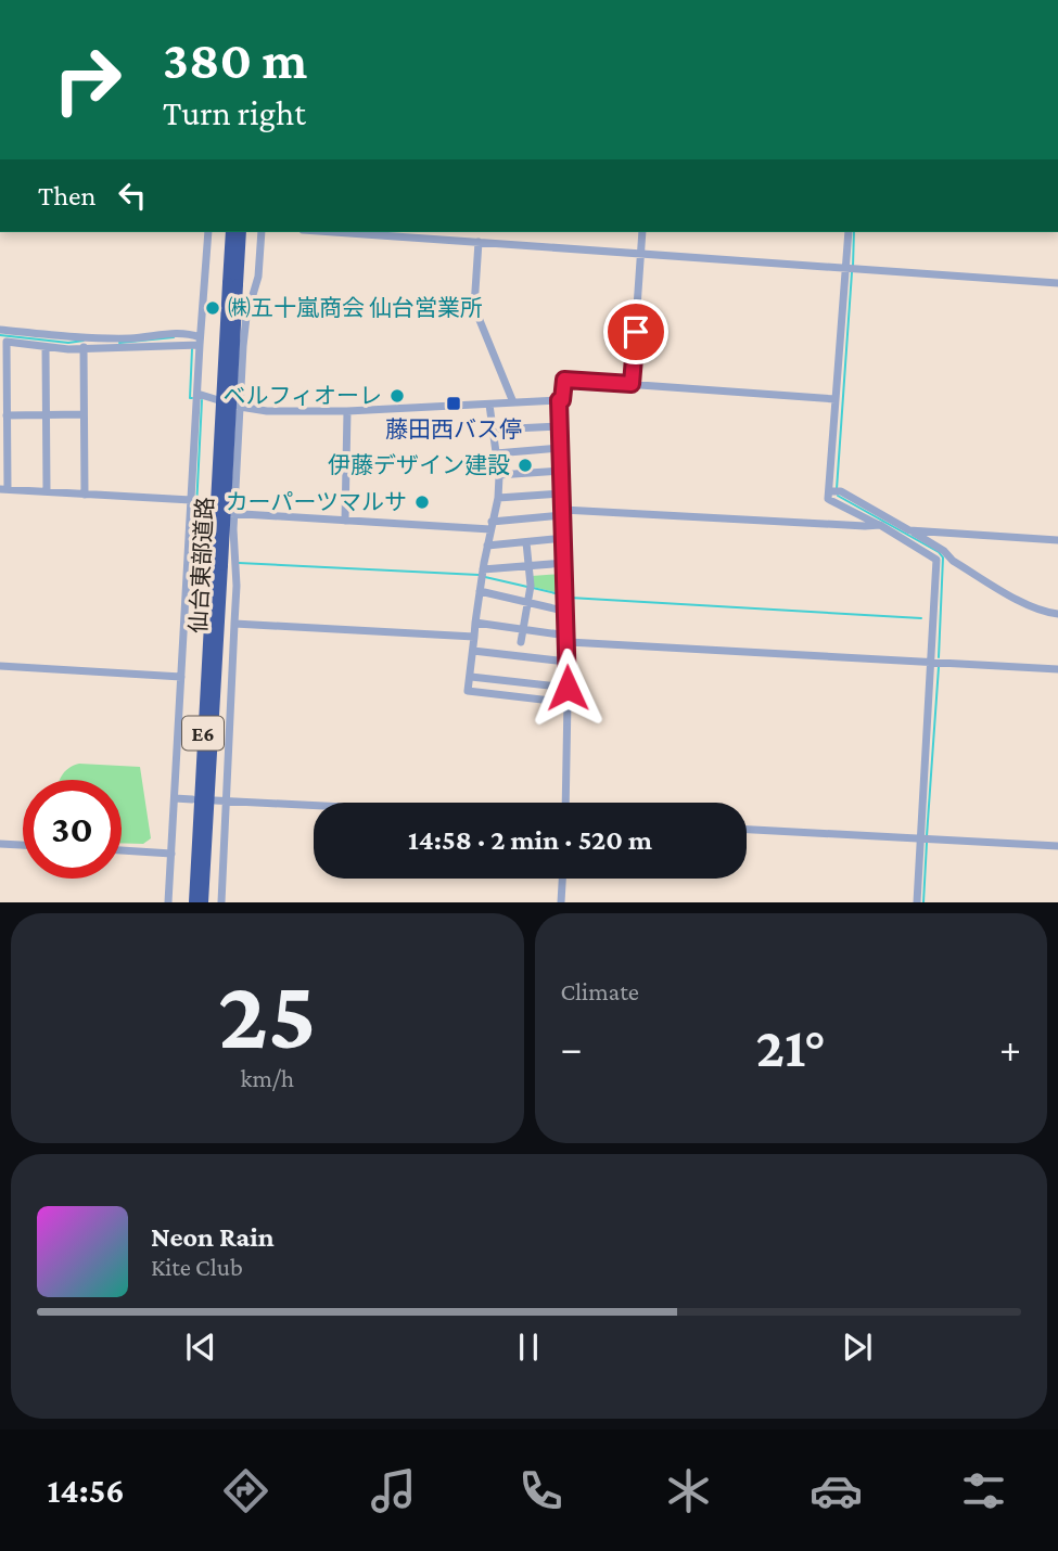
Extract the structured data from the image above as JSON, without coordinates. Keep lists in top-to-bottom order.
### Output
{
  "streets": {
    "highway": ["仙台東部道路", "E6"]
  },
  "places": {
    "other": [
      "㈱五十嵐商会 仙台営業所",
      "ベルフィオーレ",
      "伊藤デザイン建設",
      "カーパーツマルサ"
    ],
    "transit": ["藤田西バス停"]
  },
  "page": {
    "turn": ["380 m", "Turn right"],
    "then": "Then",
    "limit": "30",
    "trip": "14:58 · 2 min · 520 m",
    "tile": [
      ["25", "km/h"],
      "Climate"
    ],
    "heat": ["−", "21°", "+"],
    "song": ["Neon Rain", "Kite Club"],
    "tabs": "14:56"
  }
}
